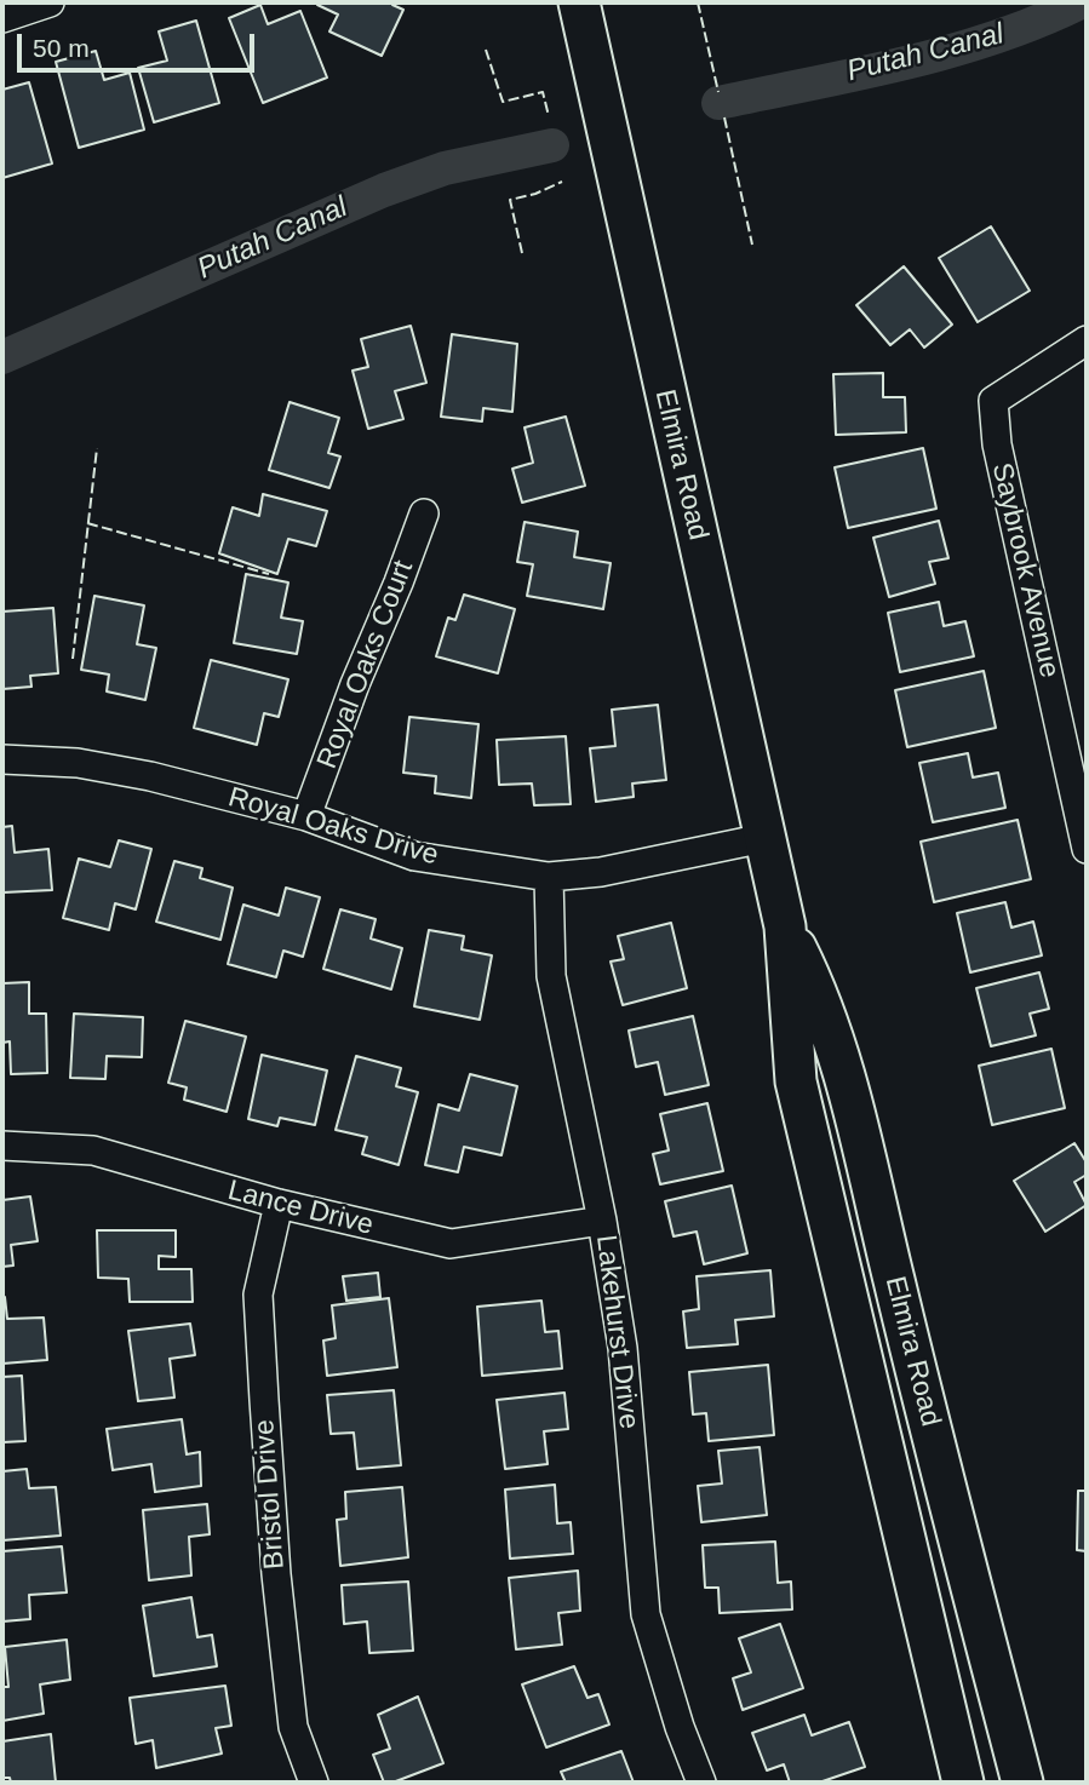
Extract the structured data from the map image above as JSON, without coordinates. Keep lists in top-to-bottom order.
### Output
{
  "streets": {
    "main road": ["Elmira Road"],
    "street": [
      "Saybrook Avenue",
      "Royal Oaks Court",
      "Royal Oaks Drive",
      "Lance Drive",
      "Lakehurst Drive",
      "Bristol Drive"
    ]
  },
  "crossings": [
    ["Elmira Road", "Royal Oaks Drive"],
    ["Royal Oaks Court", "Royal Oaks Drive"],
    ["Royal Oaks Drive", "Lakehurst Drive"],
    ["Lance Drive", "Lakehurst Drive"],
    ["Lance Drive", "Bristol Drive"]
  ],
  "water": ["Putah Canal"],
  "scale_bar": "50 m"
}
